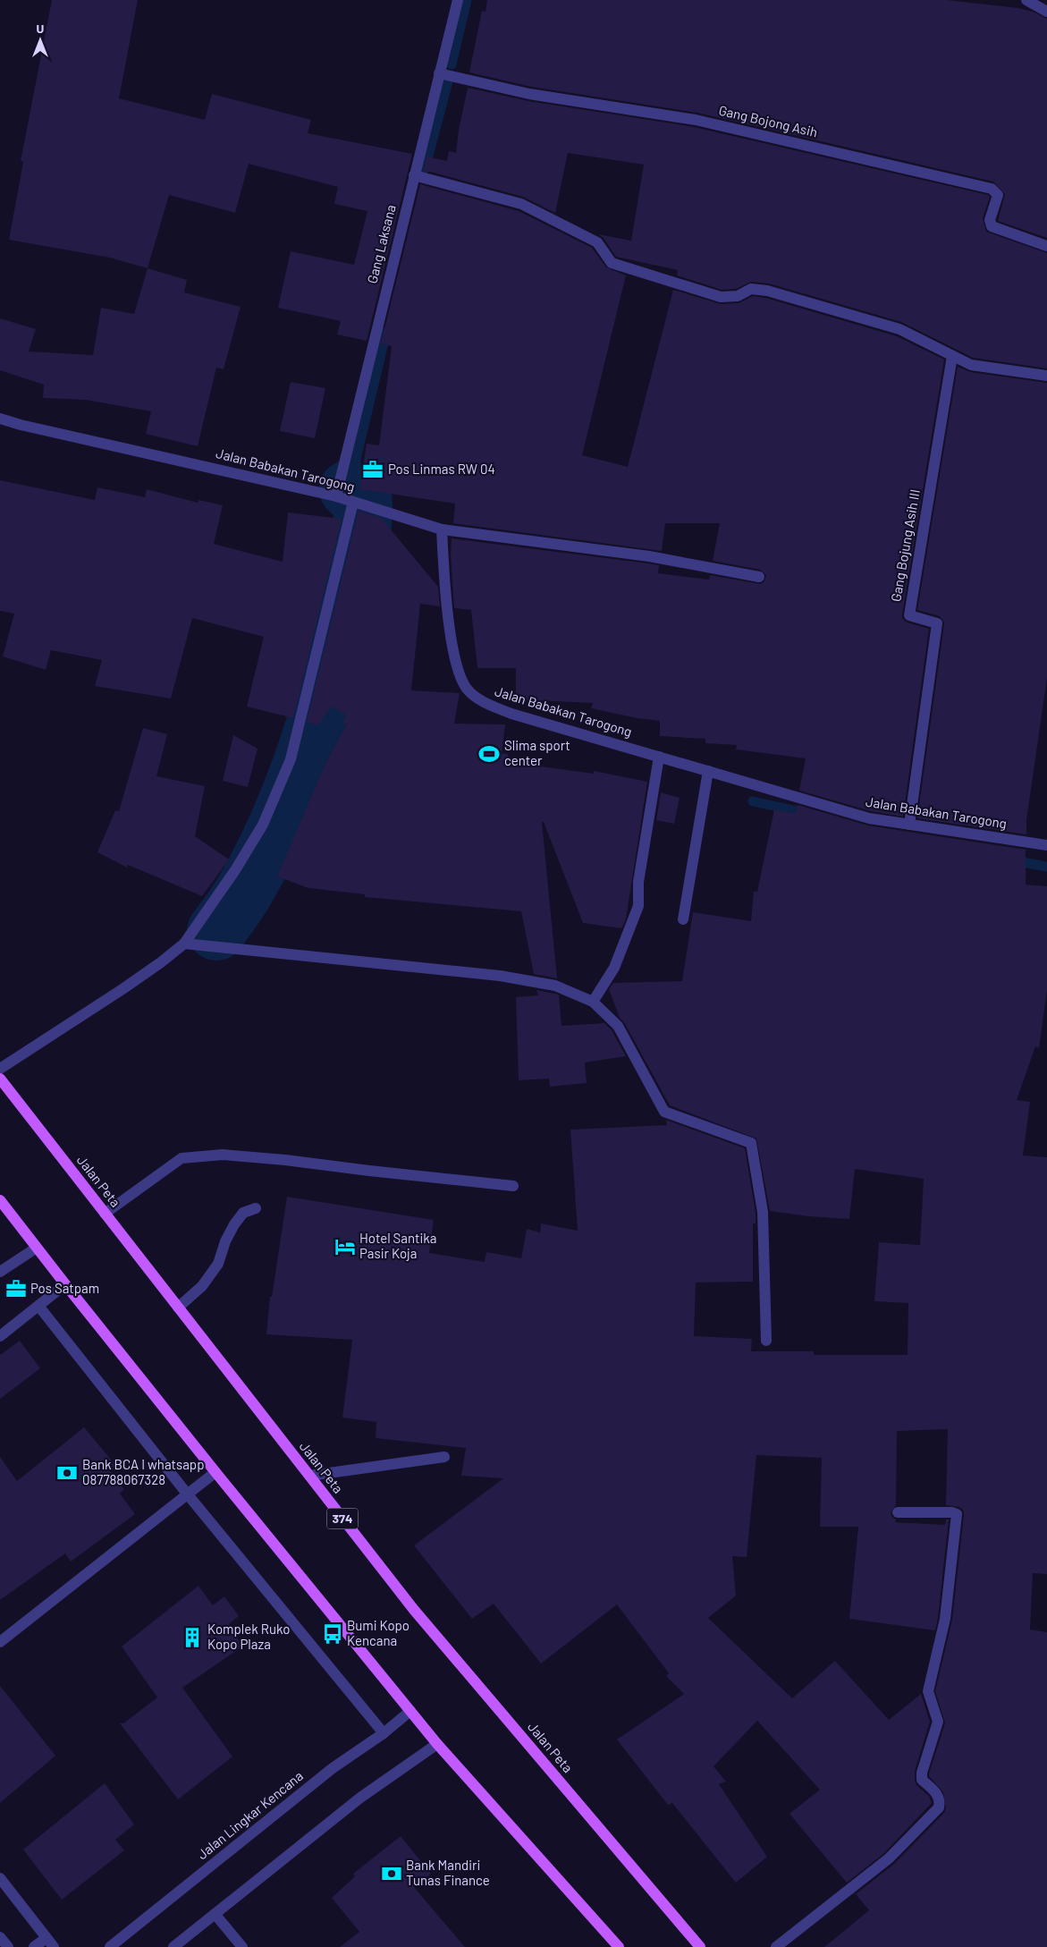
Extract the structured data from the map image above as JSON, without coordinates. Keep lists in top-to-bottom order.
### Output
{
  "streets": {
    "main road": ["Jalan Peta", "374"],
    "street": [
      "Gang Bojong Asih",
      "Gang Laksana",
      "Jalan Babakan Tarogong",
      "Gang Bojung Asih III",
      "Jalan Lingkar Kencana"
    ]
  },
  "crossings": [
    ["Gang Bojong Asih", "Gang Laksana"],
    ["Gang Laksana", "Jalan Babakan Tarogong"],
    ["Jalan Babakan Tarogong", "Gang Bojung Asih III"]
  ],
  "places": {
    "office": ["Pos Linmas RW 04", "Pos Satpam"],
    "sports": ["Slima sport center"],
    "hotel": ["Hotel Santika Pasir Koja"],
    "bank": ["Bank BCA I whatsapp 087788067328", "Bank Mandiri Tunas Finance"],
    "bus stop": ["Bumi Kopo Kencana"],
    "building": ["Komplek Ruko Kopo Plaza"]
  },
  "north": "top"
}
